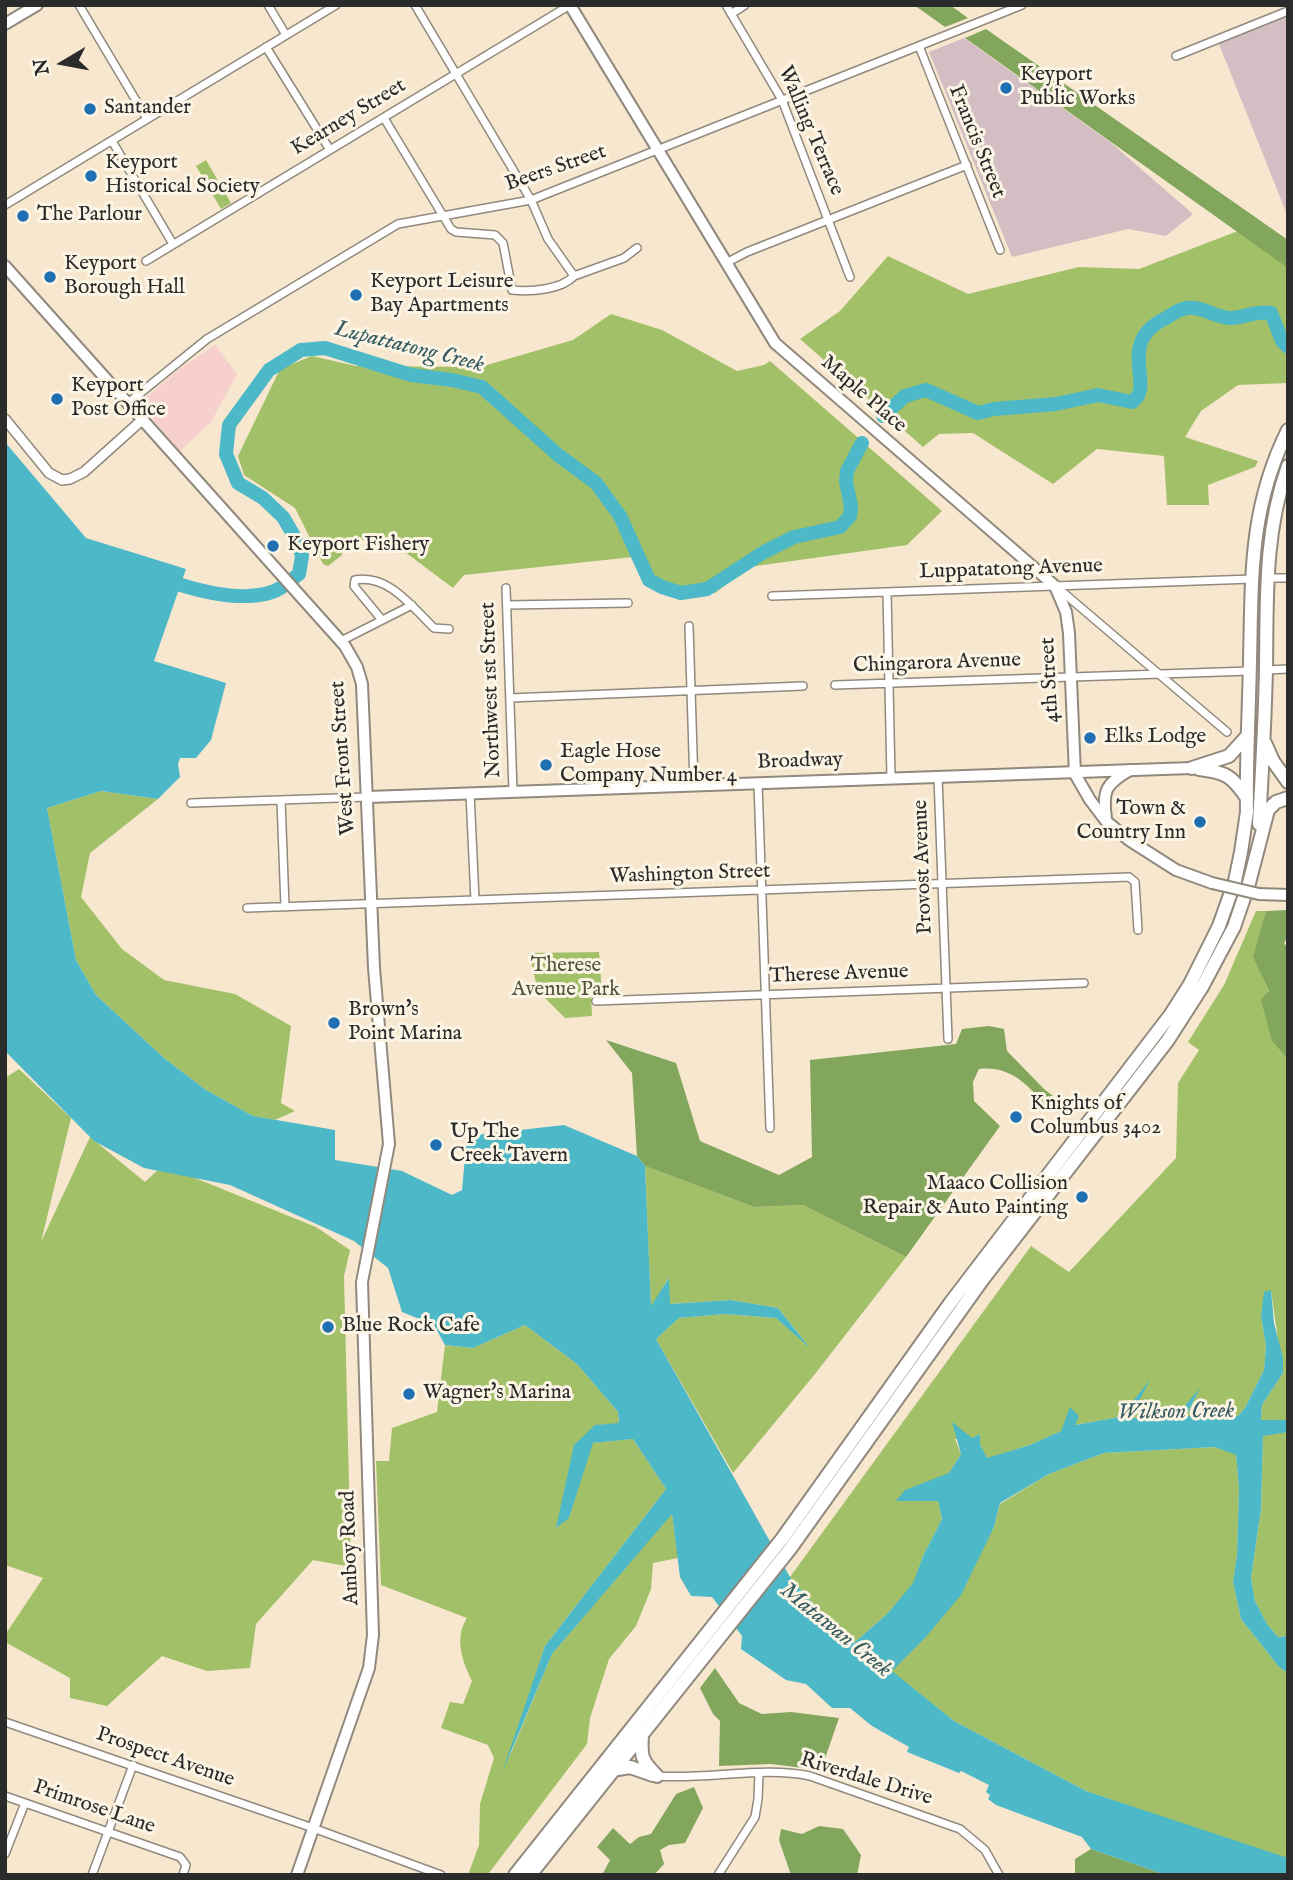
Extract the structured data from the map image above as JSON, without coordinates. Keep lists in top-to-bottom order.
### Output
{
  "streets": {
    "main road": [
      "Maple Place",
      "4th Street",
      "West Front Street",
      "Broadway",
      "Amboy Road"
    ],
    "street": [
      "Kearney Street",
      "Walling Terrace",
      "Francis Street",
      "Beers Street",
      "Luppatatong Avenue",
      "Chingarora Avenue",
      "Northwest 1st Street",
      "Provost Avenue",
      "Washington Street",
      "Therese Avenue",
      "Prospect Avenue",
      "Riverdale Drive",
      "Primrose Lane"
    ]
  },
  "crossings": [
    ["Kearney Street", "Maple Place"],
    ["Walling Terrace", "Beers Street"],
    ["Francis Street", "Beers Street"],
    ["Beers Street", "Maple Place"],
    ["Beers Street", "West Front Street"],
    ["Maple Place", "Luppatatong Avenue"],
    ["Maple Place", "Chingarora Avenue"],
    ["Maple Place", "4th Street"],
    ["Luppatatong Avenue", "4th Street"],
    ["Chingarora Avenue", "4th Street"],
    ["4th Street", "Broadway"],
    ["Northwest 1st Street", "Broadway"],
    ["West Front Street", "Broadway"],
    ["West Front Street", "Washington Street"],
    ["West Front Street", "Amboy Road"],
    ["Broadway", "Provost Avenue"],
    ["Provost Avenue", "Washington Street"],
    ["Provost Avenue", "Therese Avenue"],
    ["Amboy Road", "Prospect Avenue"]
  ],
  "water": ["Lupattatong Creek", "Wilkson Creek", "Matawan Creek"],
  "parks": ["Therese Avenue Park"],
  "places": [
    "Keyport Public Works",
    "Santander",
    "Keyport Historical Society",
    "The Parlour",
    "Keyport Borough Hall",
    "Keyport Leisure Bay Apartments",
    "Keyport Post Office",
    "Keyport Fishery",
    "Elks Lodge",
    "Eagle Hose Company Number 4",
    "Town & Country Inn",
    "Brown's Point Marina",
    "Knights of Columbus 3402",
    "Up The Creek Tavern",
    "Maaco Collision Repair & Auto Painting",
    "Blue Rock Cafe",
    "Wagner's Marina"
  ],
  "north": "left"
}
